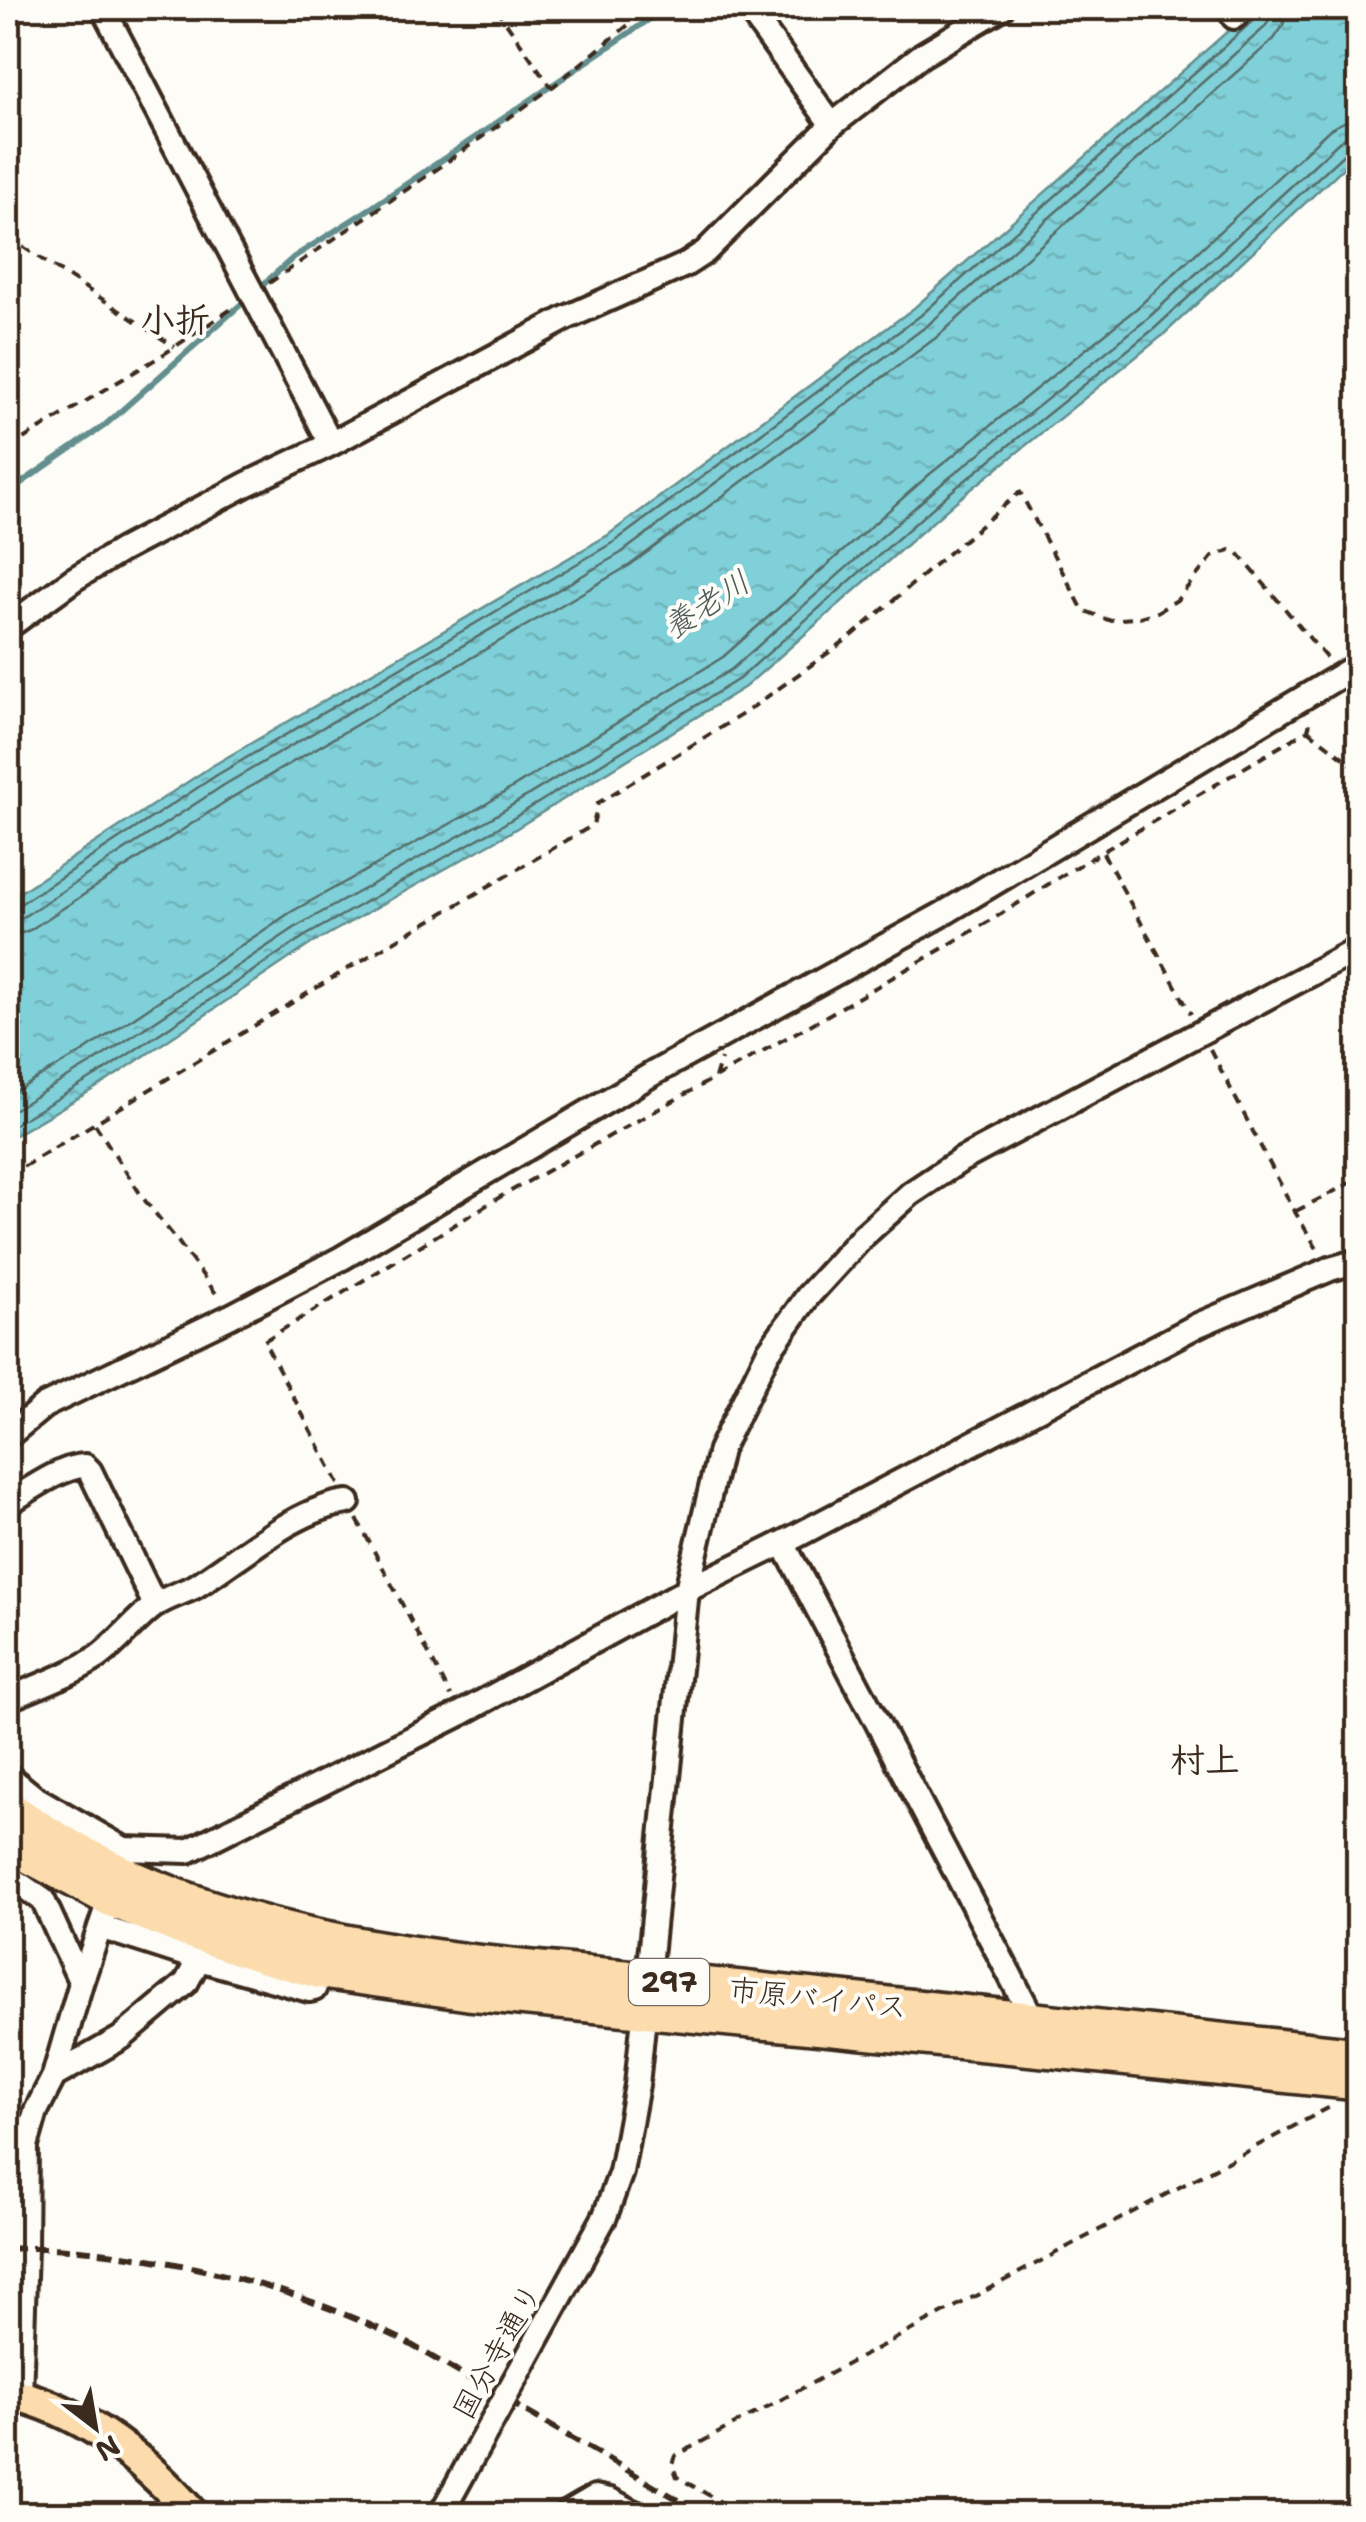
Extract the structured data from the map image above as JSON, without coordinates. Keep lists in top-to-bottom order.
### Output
{
  "streets": {
    "highway": ["297", "市原バイパス"],
    "street": ["国分寺通り"]
  },
  "crossings": [
    ["市原バイパス", "国分寺通り"]
  ],
  "districts": ["小折", "村上"],
  "water": ["養老川"],
  "north": "bottom right"
}
